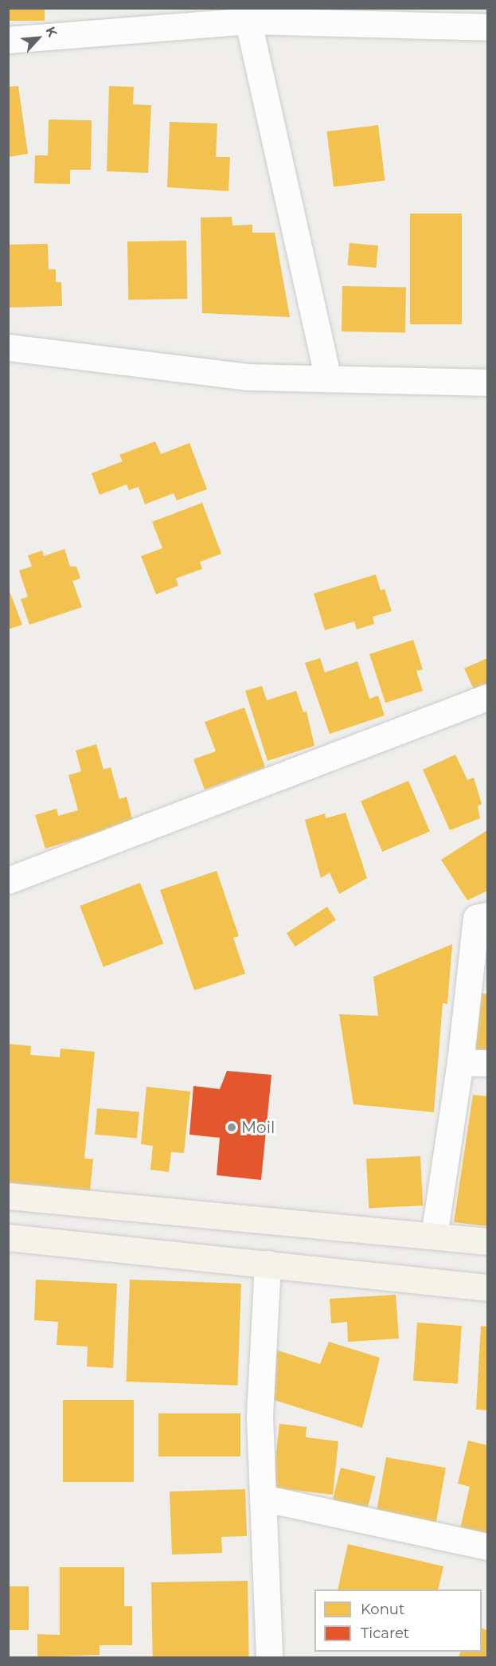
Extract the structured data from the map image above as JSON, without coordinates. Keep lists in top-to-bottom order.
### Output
{
  "places": ["Moil"],
  "legend": ["Konut", "Ticaret"],
  "north": "top right"
}
